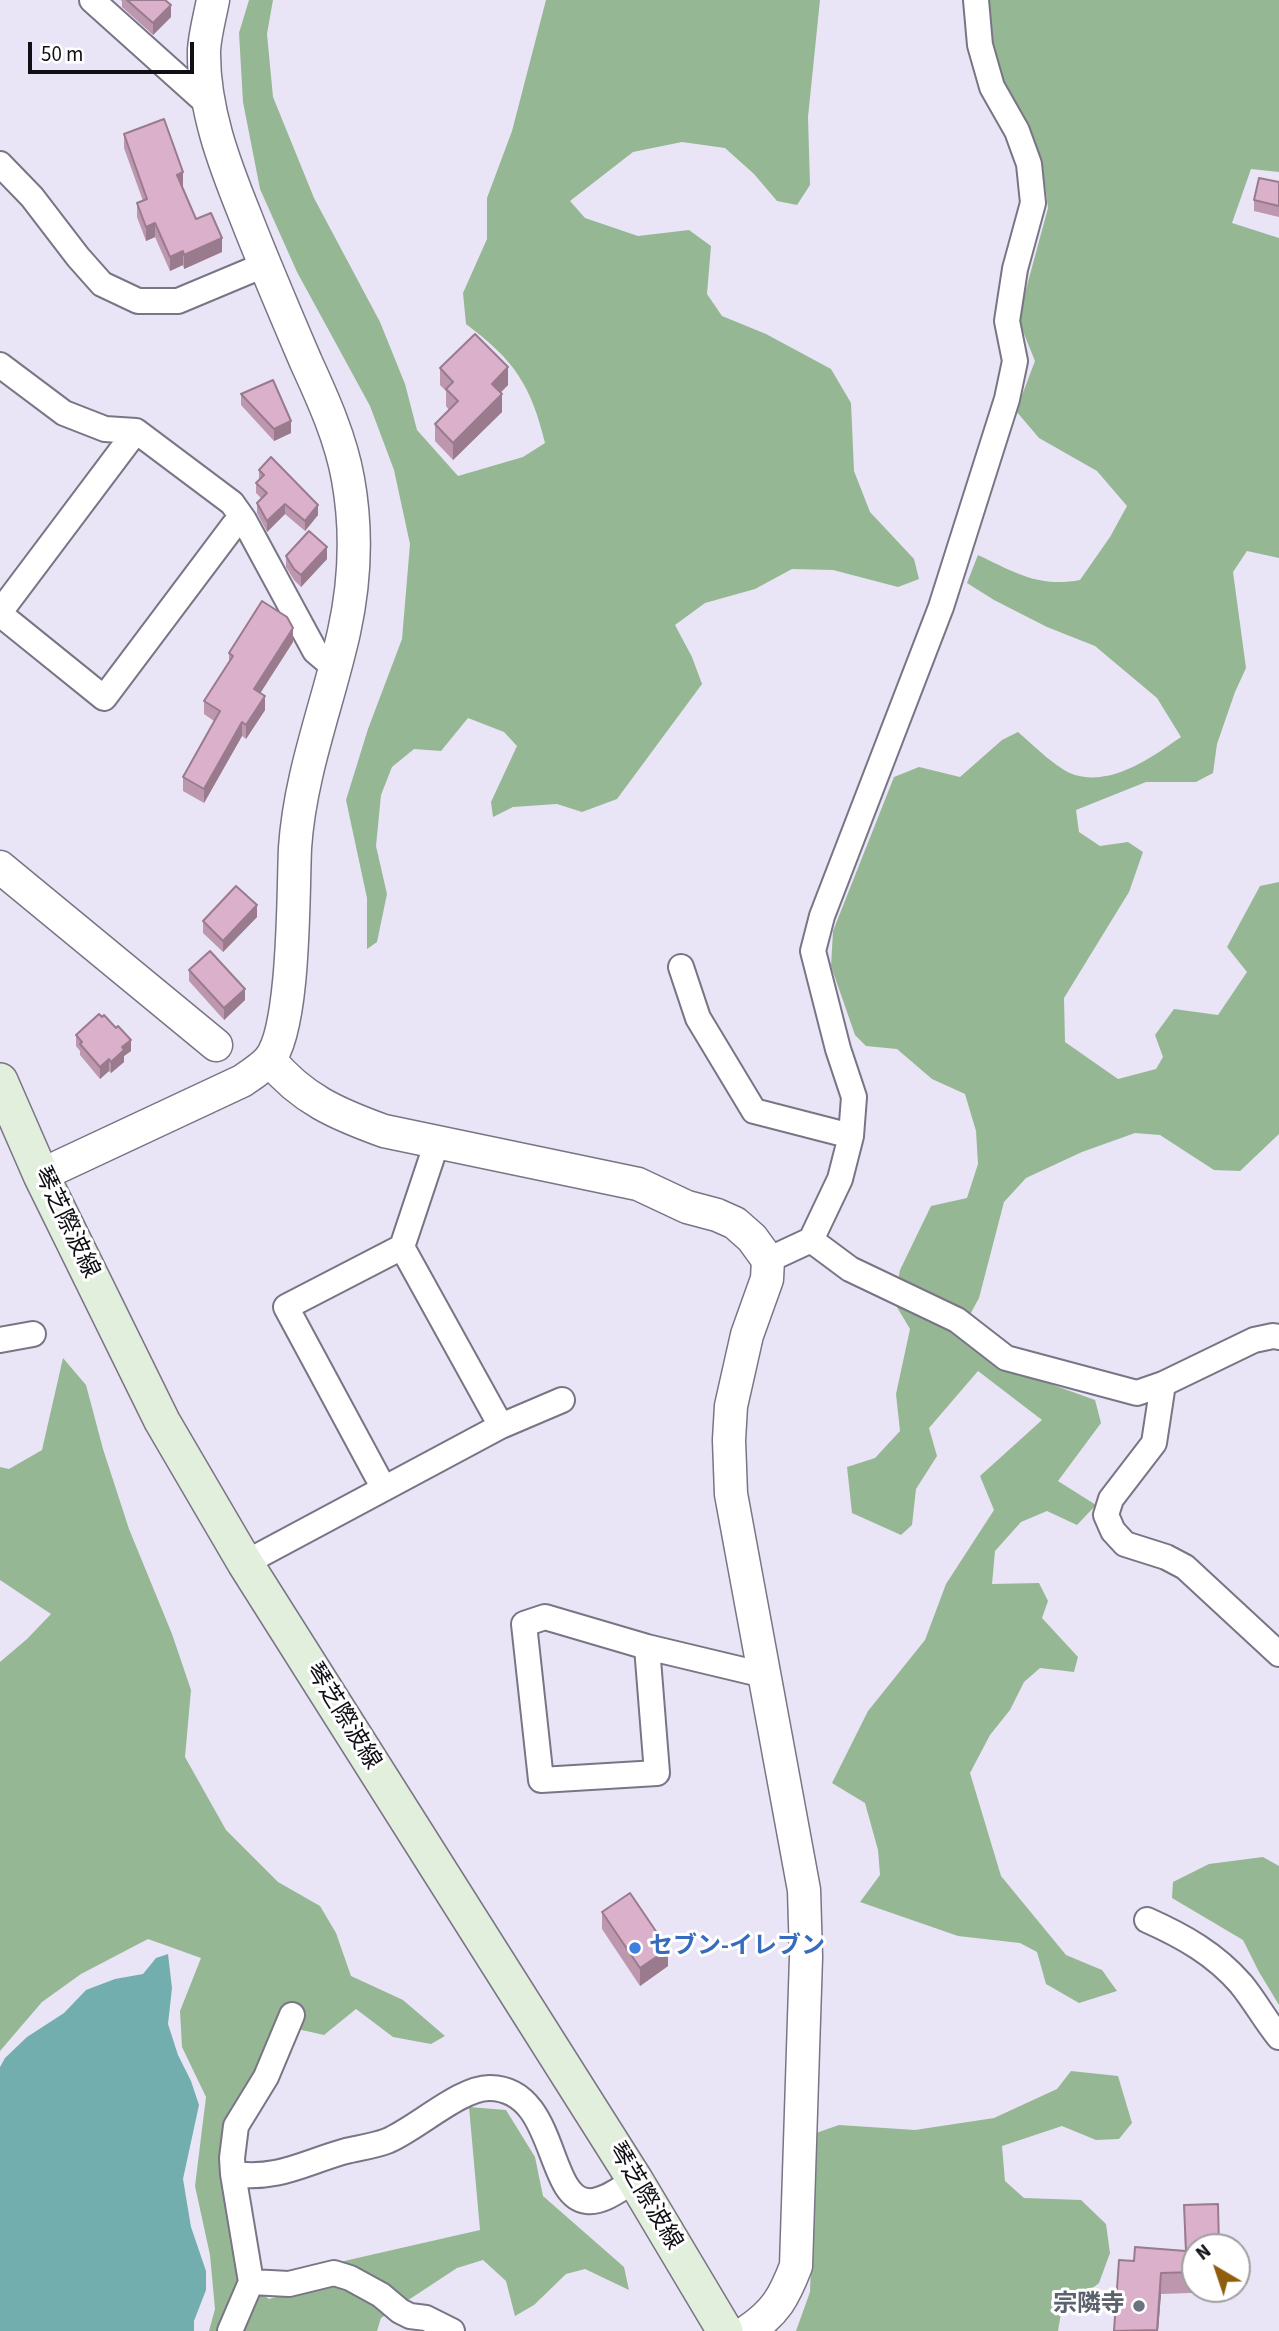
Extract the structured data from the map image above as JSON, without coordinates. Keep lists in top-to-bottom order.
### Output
{
  "streets": {
    "main road": ["琴芝際波線"]
  },
  "places": ["セブン-イレブン", "宗隣寺"],
  "scale_bar": "50 m",
  "north": "top left"
}
